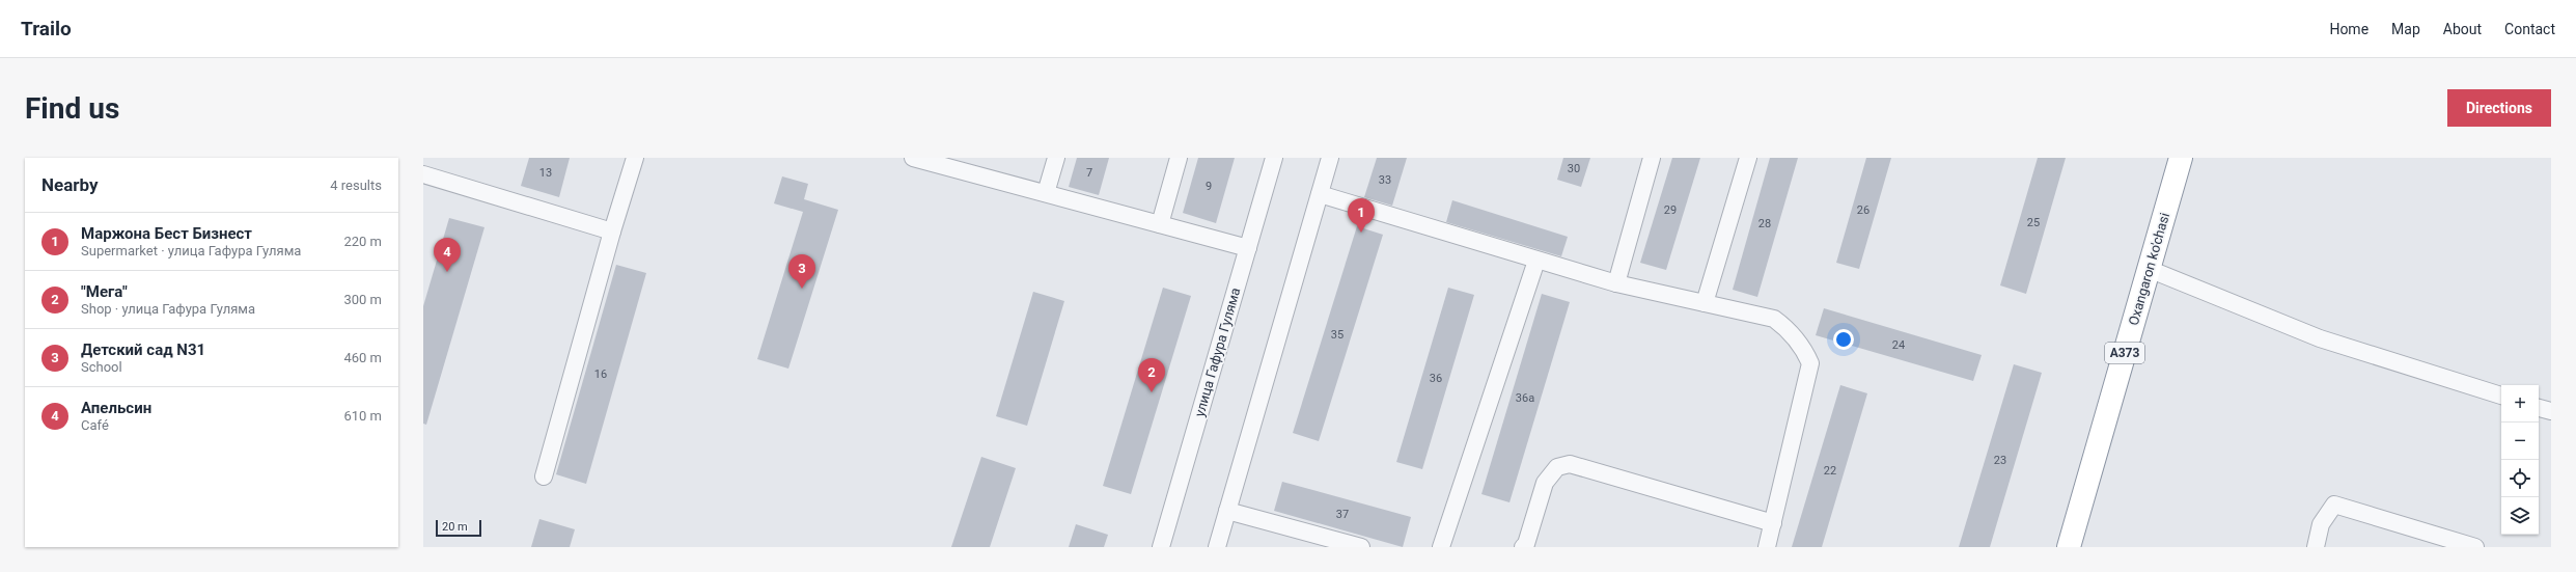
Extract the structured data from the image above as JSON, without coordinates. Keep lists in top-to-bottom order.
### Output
{
  "streets": {
    "highway": ["Oxangaron ko'chasi", "A373"],
    "street": ["улица Гафура Гуляма"]
  },
  "house_numbers": [
    "30",
    "13",
    "7",
    "33",
    "9",
    "29",
    "26",
    "25",
    "28",
    "35",
    "24",
    "16",
    "36",
    "36а",
    "23",
    "22",
    "37"
  ],
  "scale_bar": "20 m",
  "page": {
    "header": "Trailo",
    "nav": [
      "Home",
      "Map",
      "About",
      "Contact"
    ],
    "buttons": "Directions",
    "title": "Find us",
    "heading": ["Nearby", "4 results"],
    "pins": [
      "1",
      "4",
      "3",
      "2"
    ],
    "list": [
      {
        "mark": "1",
        "name": "Маржона Бест Бизнест",
        "note": "Supermarket · улица Гафура Гуляма",
        "value": "220 m"
      },
      {
        "mark": "2",
        "name": "\"Мега\"",
        "note": "Shop · улица Гафура Гуляма",
        "value": "300 m"
      },
      {
        "mark": "3",
        "name": "Детский сад N31",
        "note": "School",
        "value": "460 m"
      },
      {
        "mark": "4",
        "name": "Апельсин",
        "note": "Café",
        "value": "610 m"
      }
    ],
    "map_buttons": ["+", "−"],
    "scale": "20 m"
  }
}
